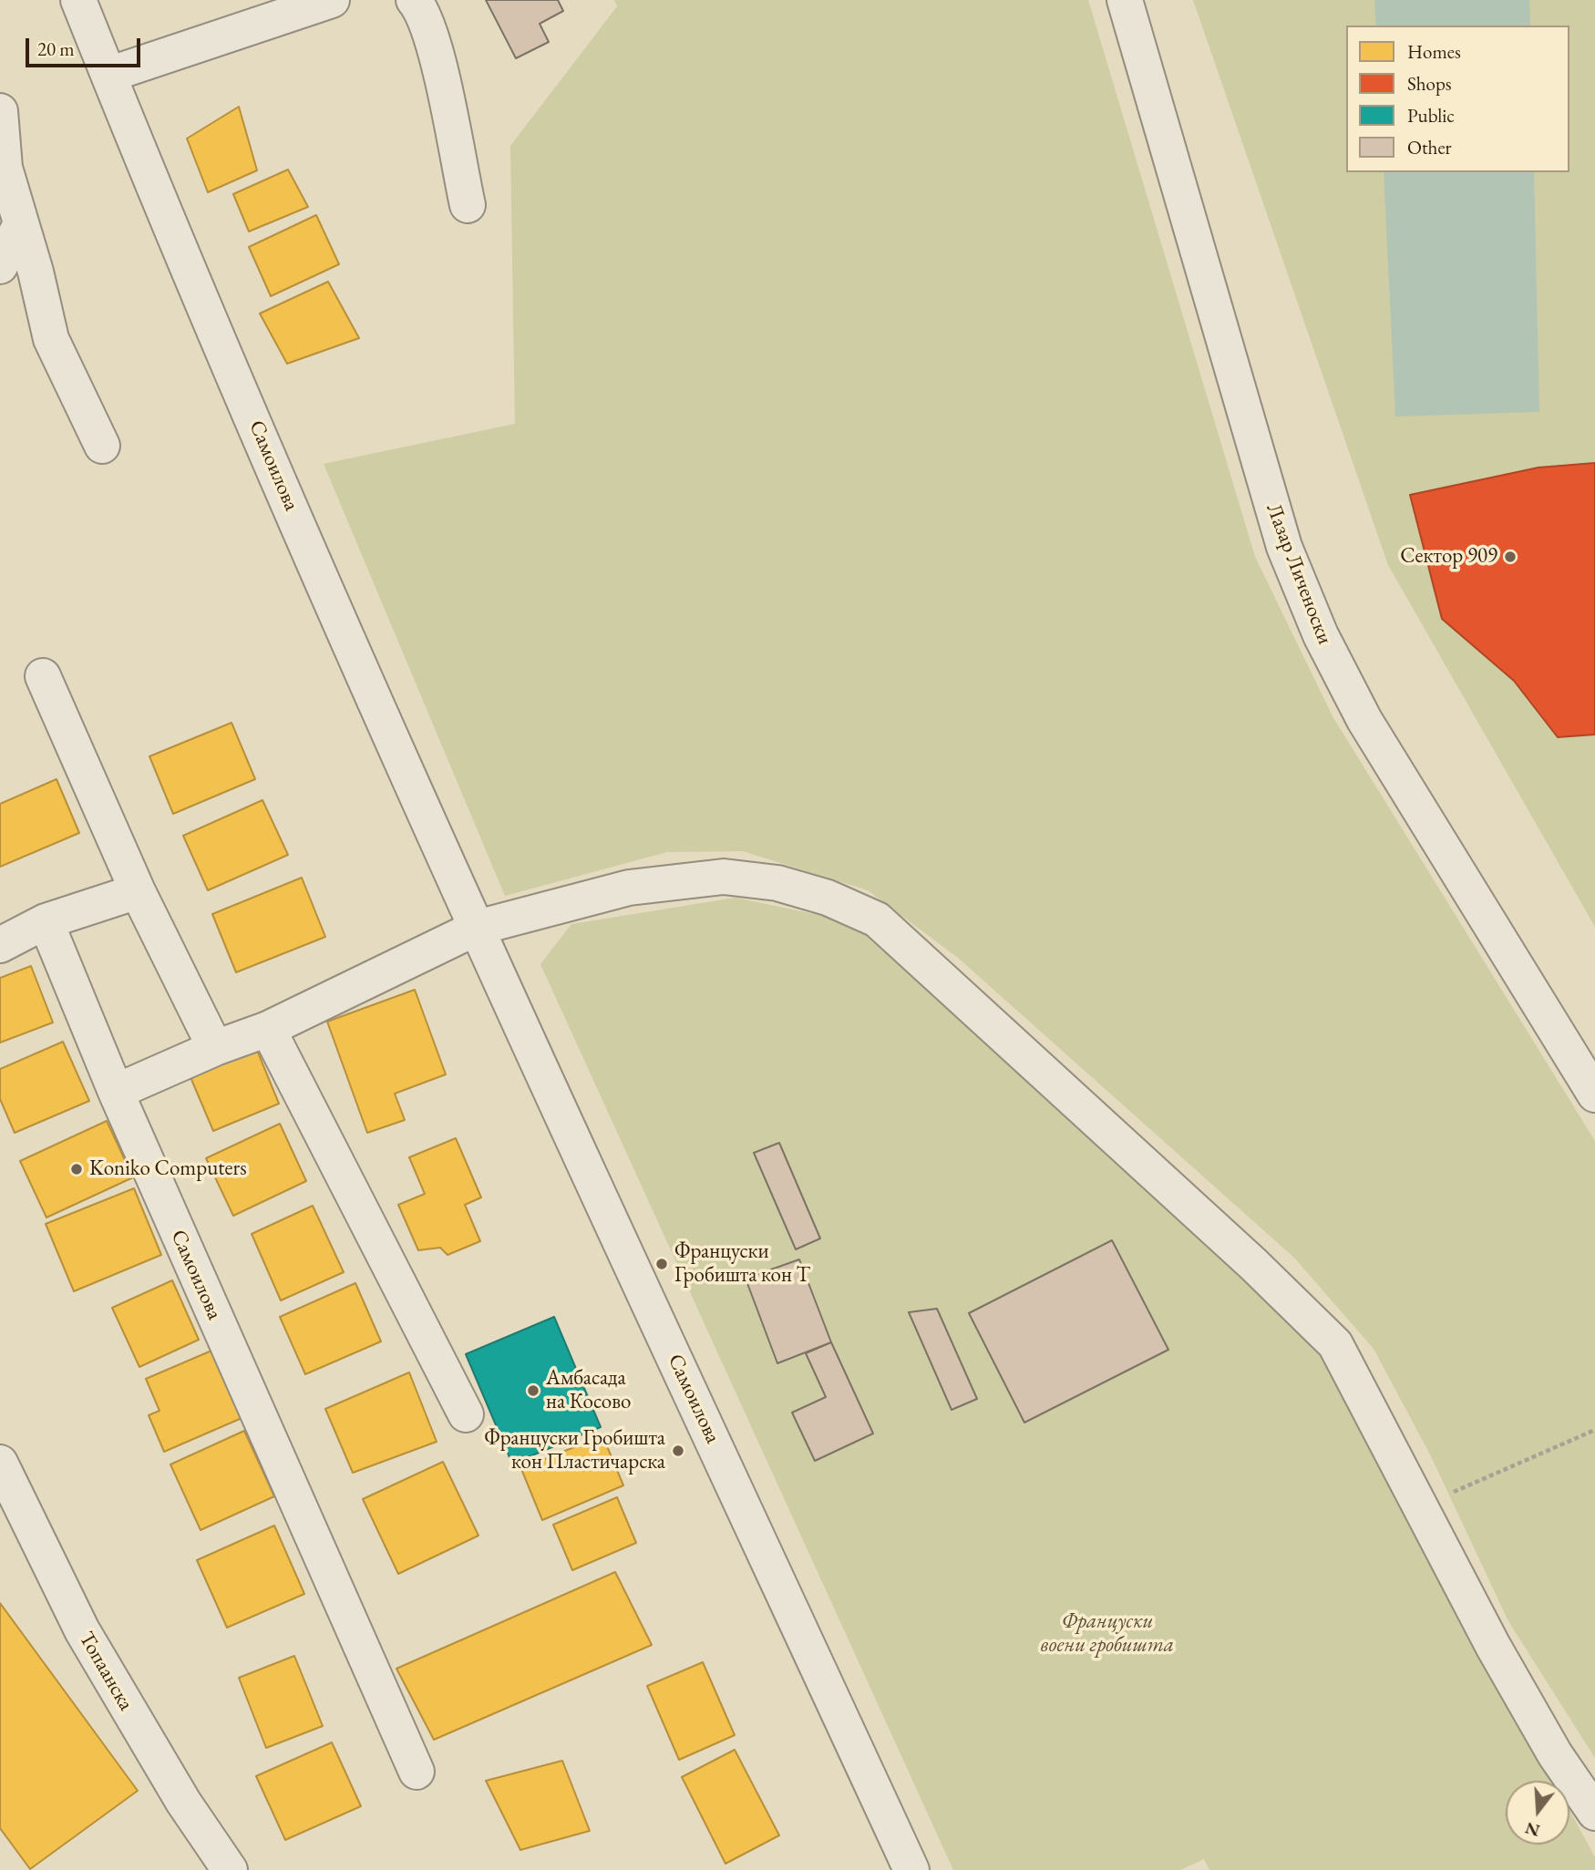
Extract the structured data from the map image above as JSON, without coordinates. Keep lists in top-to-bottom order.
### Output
{
  "streets": {
    "street": ["Самоилова", "Лазар Личеноски", "Топаанска"]
  },
  "parks": ["Француски воени гробишта"],
  "places": [
    "Сектор 909",
    "Koniko Computers",
    "Француски Гробишта кон Т",
    "Амбасада на Косово",
    "Француски Гробишта кон Пластичарска"
  ],
  "legend": [
    "Homes",
    "Shops",
    "Public",
    "Other"
  ],
  "scale_bar": "20 m",
  "north": "bottom"
}
